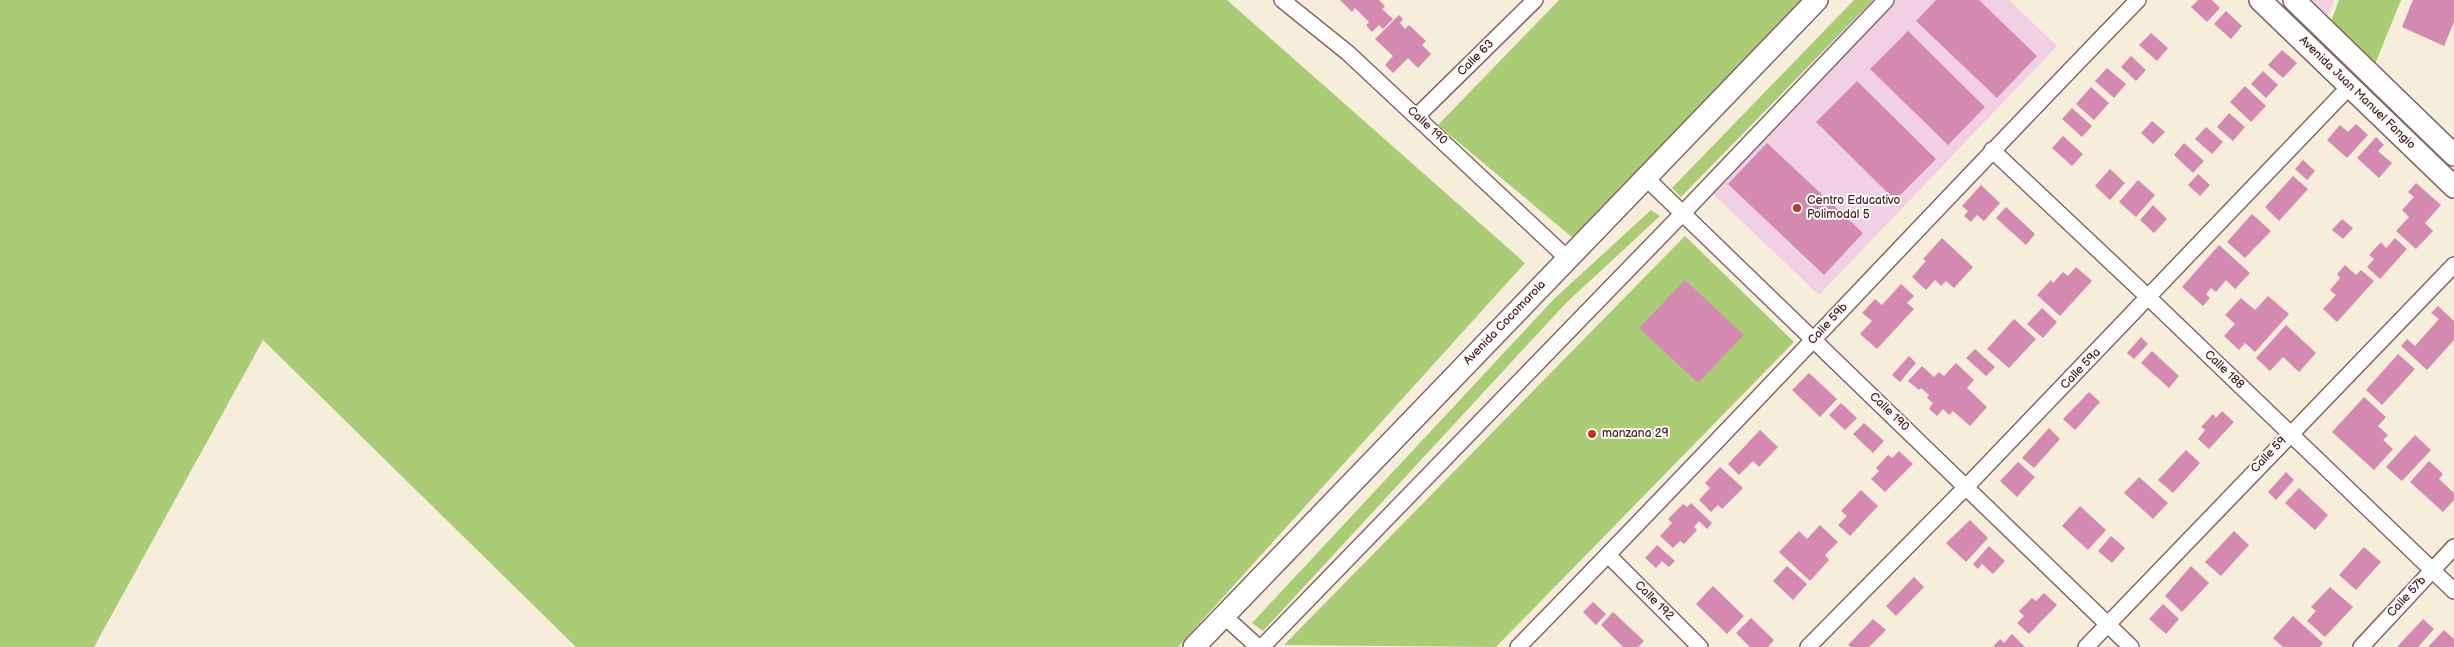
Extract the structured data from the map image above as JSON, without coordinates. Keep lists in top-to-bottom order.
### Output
{
  "streets": {
    "main road": ["Avenida Juan Manuel Fangio", "Avenida Cocomarola"],
    "street": [
      "Calle 63",
      "Calle 190",
      "Calle 59b",
      "Calle 59a",
      "Calle 188",
      "Calle 59",
      "Calle 57b",
      "Calle 192"
    ]
  },
  "crossings": [
    ["Calle 63", "Calle 190"],
    ["Avenida Juan Manuel Fangio", "Calle 59a"],
    ["Calle 190", "Avenida Cocomarola"],
    ["Calle 190", "Calle 59b"],
    ["Calle 190", "Calle 59a"],
    ["Calle 190", "Calle 59"],
    ["Calle 59b", "Calle 188"],
    ["Calle 59b", "Calle 192"],
    ["Calle 59a", "Calle 188"],
    ["Calle 188", "Calle 59"],
    ["Calle 188", "Calle 57b"]
  ],
  "places": ["Centro Educativo Polimodal 5", "manzana 29"]
}
